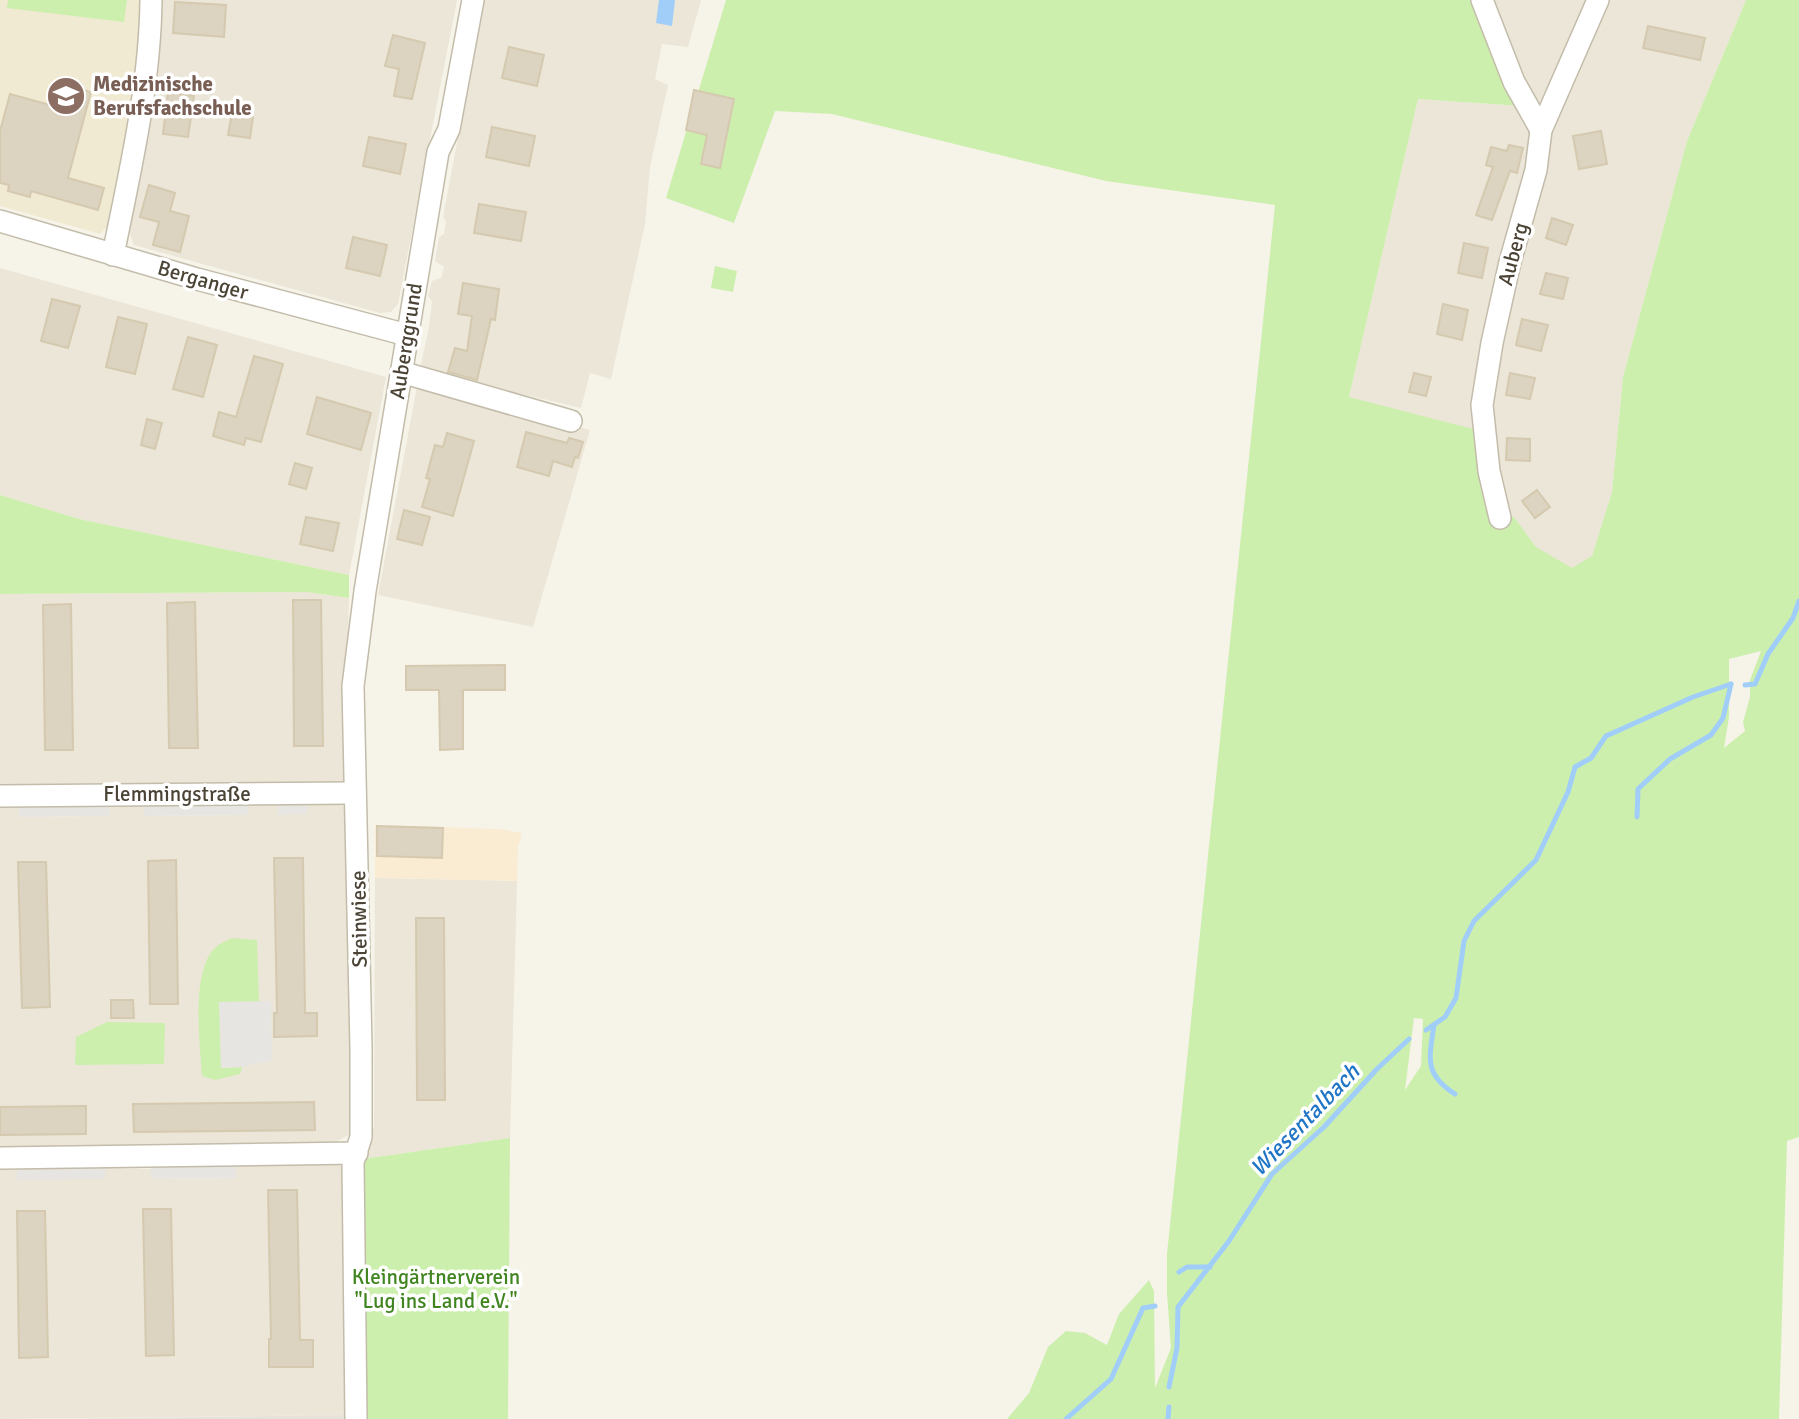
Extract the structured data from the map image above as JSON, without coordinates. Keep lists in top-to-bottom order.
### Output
{
  "streets": {
    "street": [
      "Auberg",
      "Berganger",
      "Auberggrund",
      "Flemmingstraße",
      "Steinwiese"
    ]
  },
  "crossings": [
    ["Berganger", "Auberggrund"],
    ["Auberggrund", "Steinwiese"],
    ["Flemmingstraße", "Steinwiese"]
  ],
  "water": ["Wiesentalbach"],
  "parks": ["Kleingärtnerverein \"Lug ins Land e.V.\""],
  "places": {
    "school or university": ["Medizinische Berufsfachschule"]
  }
}
